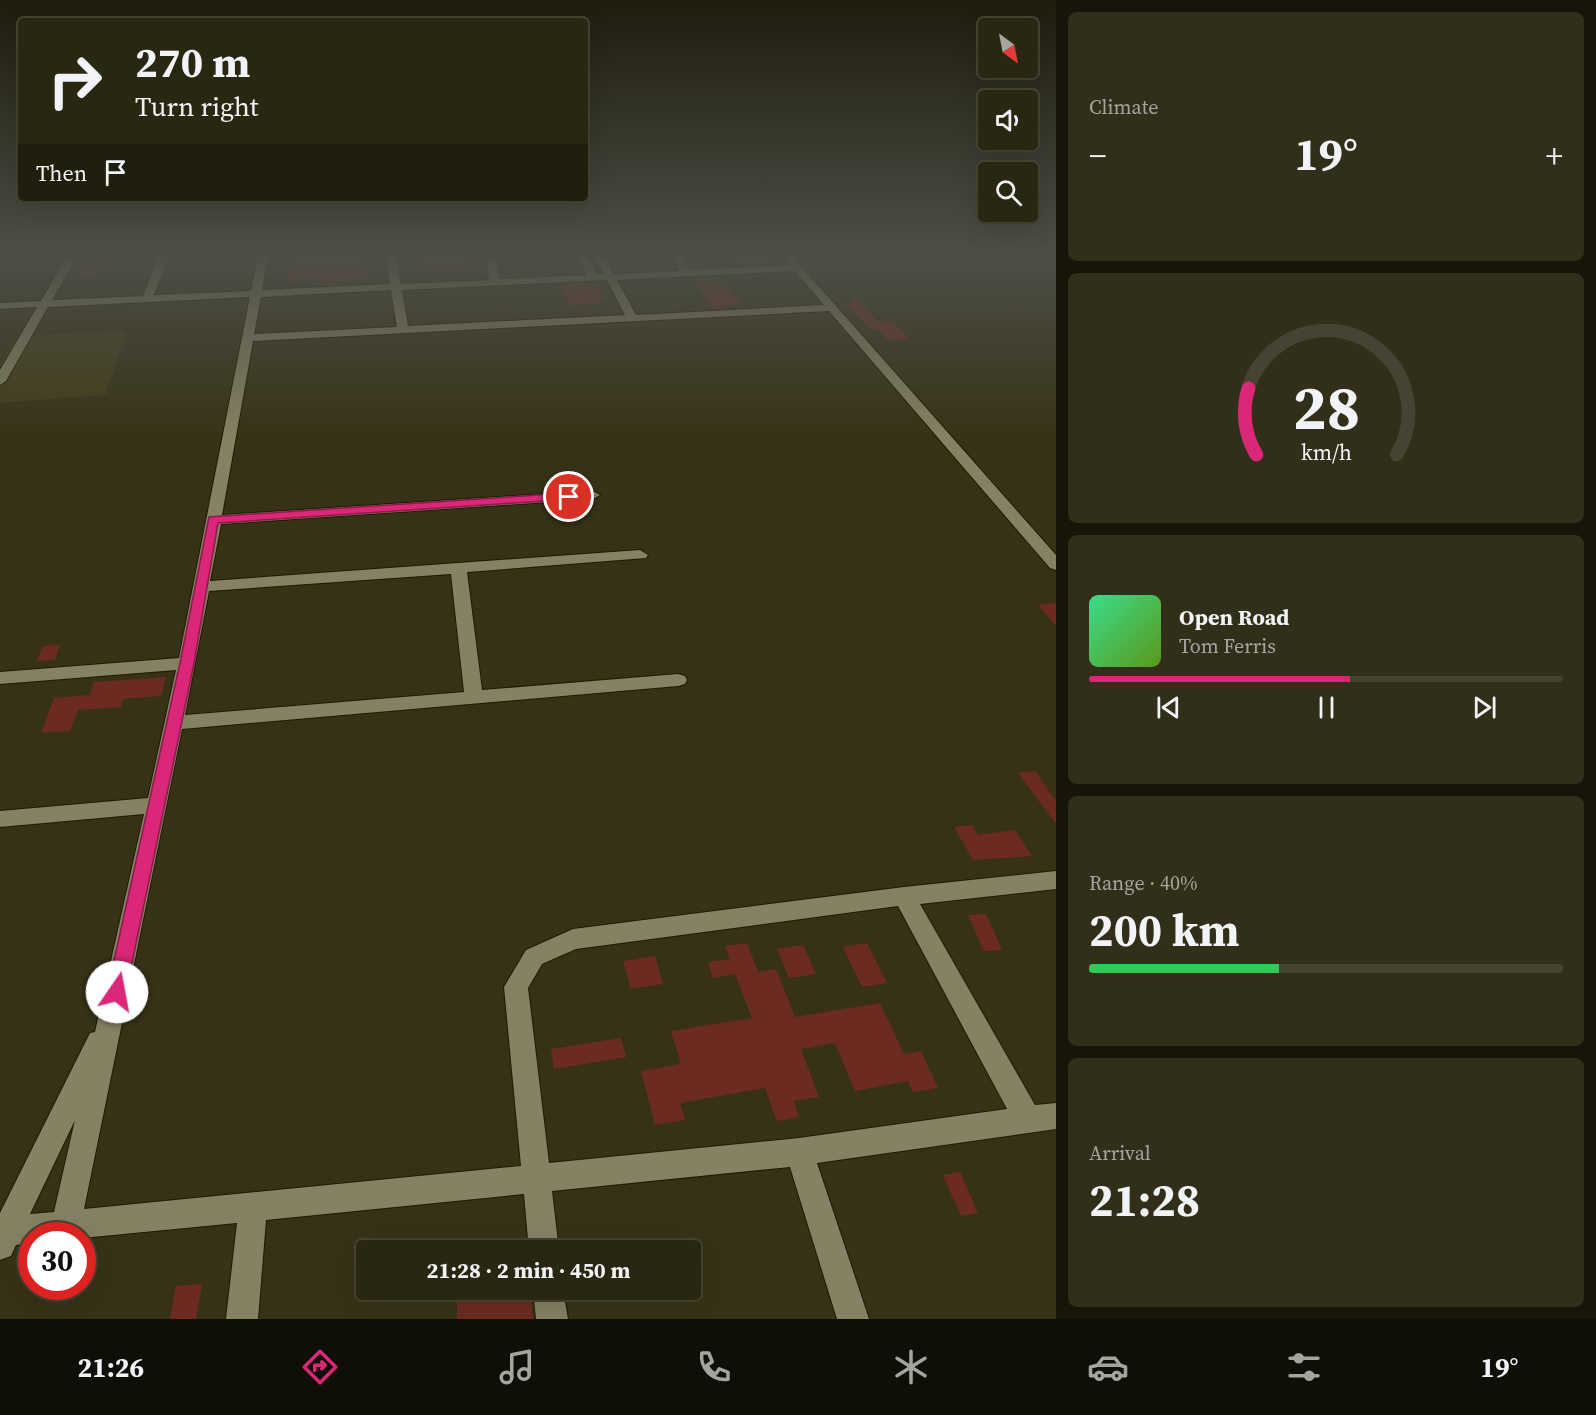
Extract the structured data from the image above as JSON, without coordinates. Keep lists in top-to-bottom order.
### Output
{
  "north": "bottom right",
  "page": {
    "tile": [
      "Climate",
      ["Range · 40%", "200 km"],
      ["Arrival", "21:28"]
    ],
    "turn": ["270 m", "Turn right"],
    "heat": ["−", "19°", "+"],
    "then": "Then",
    "song": ["Open Road", "Tom Ferris"],
    "limit": "30",
    "trip": "21:28 · 2 min · 450 m",
    "tabs": ["21:26", "19°"],
    "gauge": ["28", "km/h"]
  }
}
